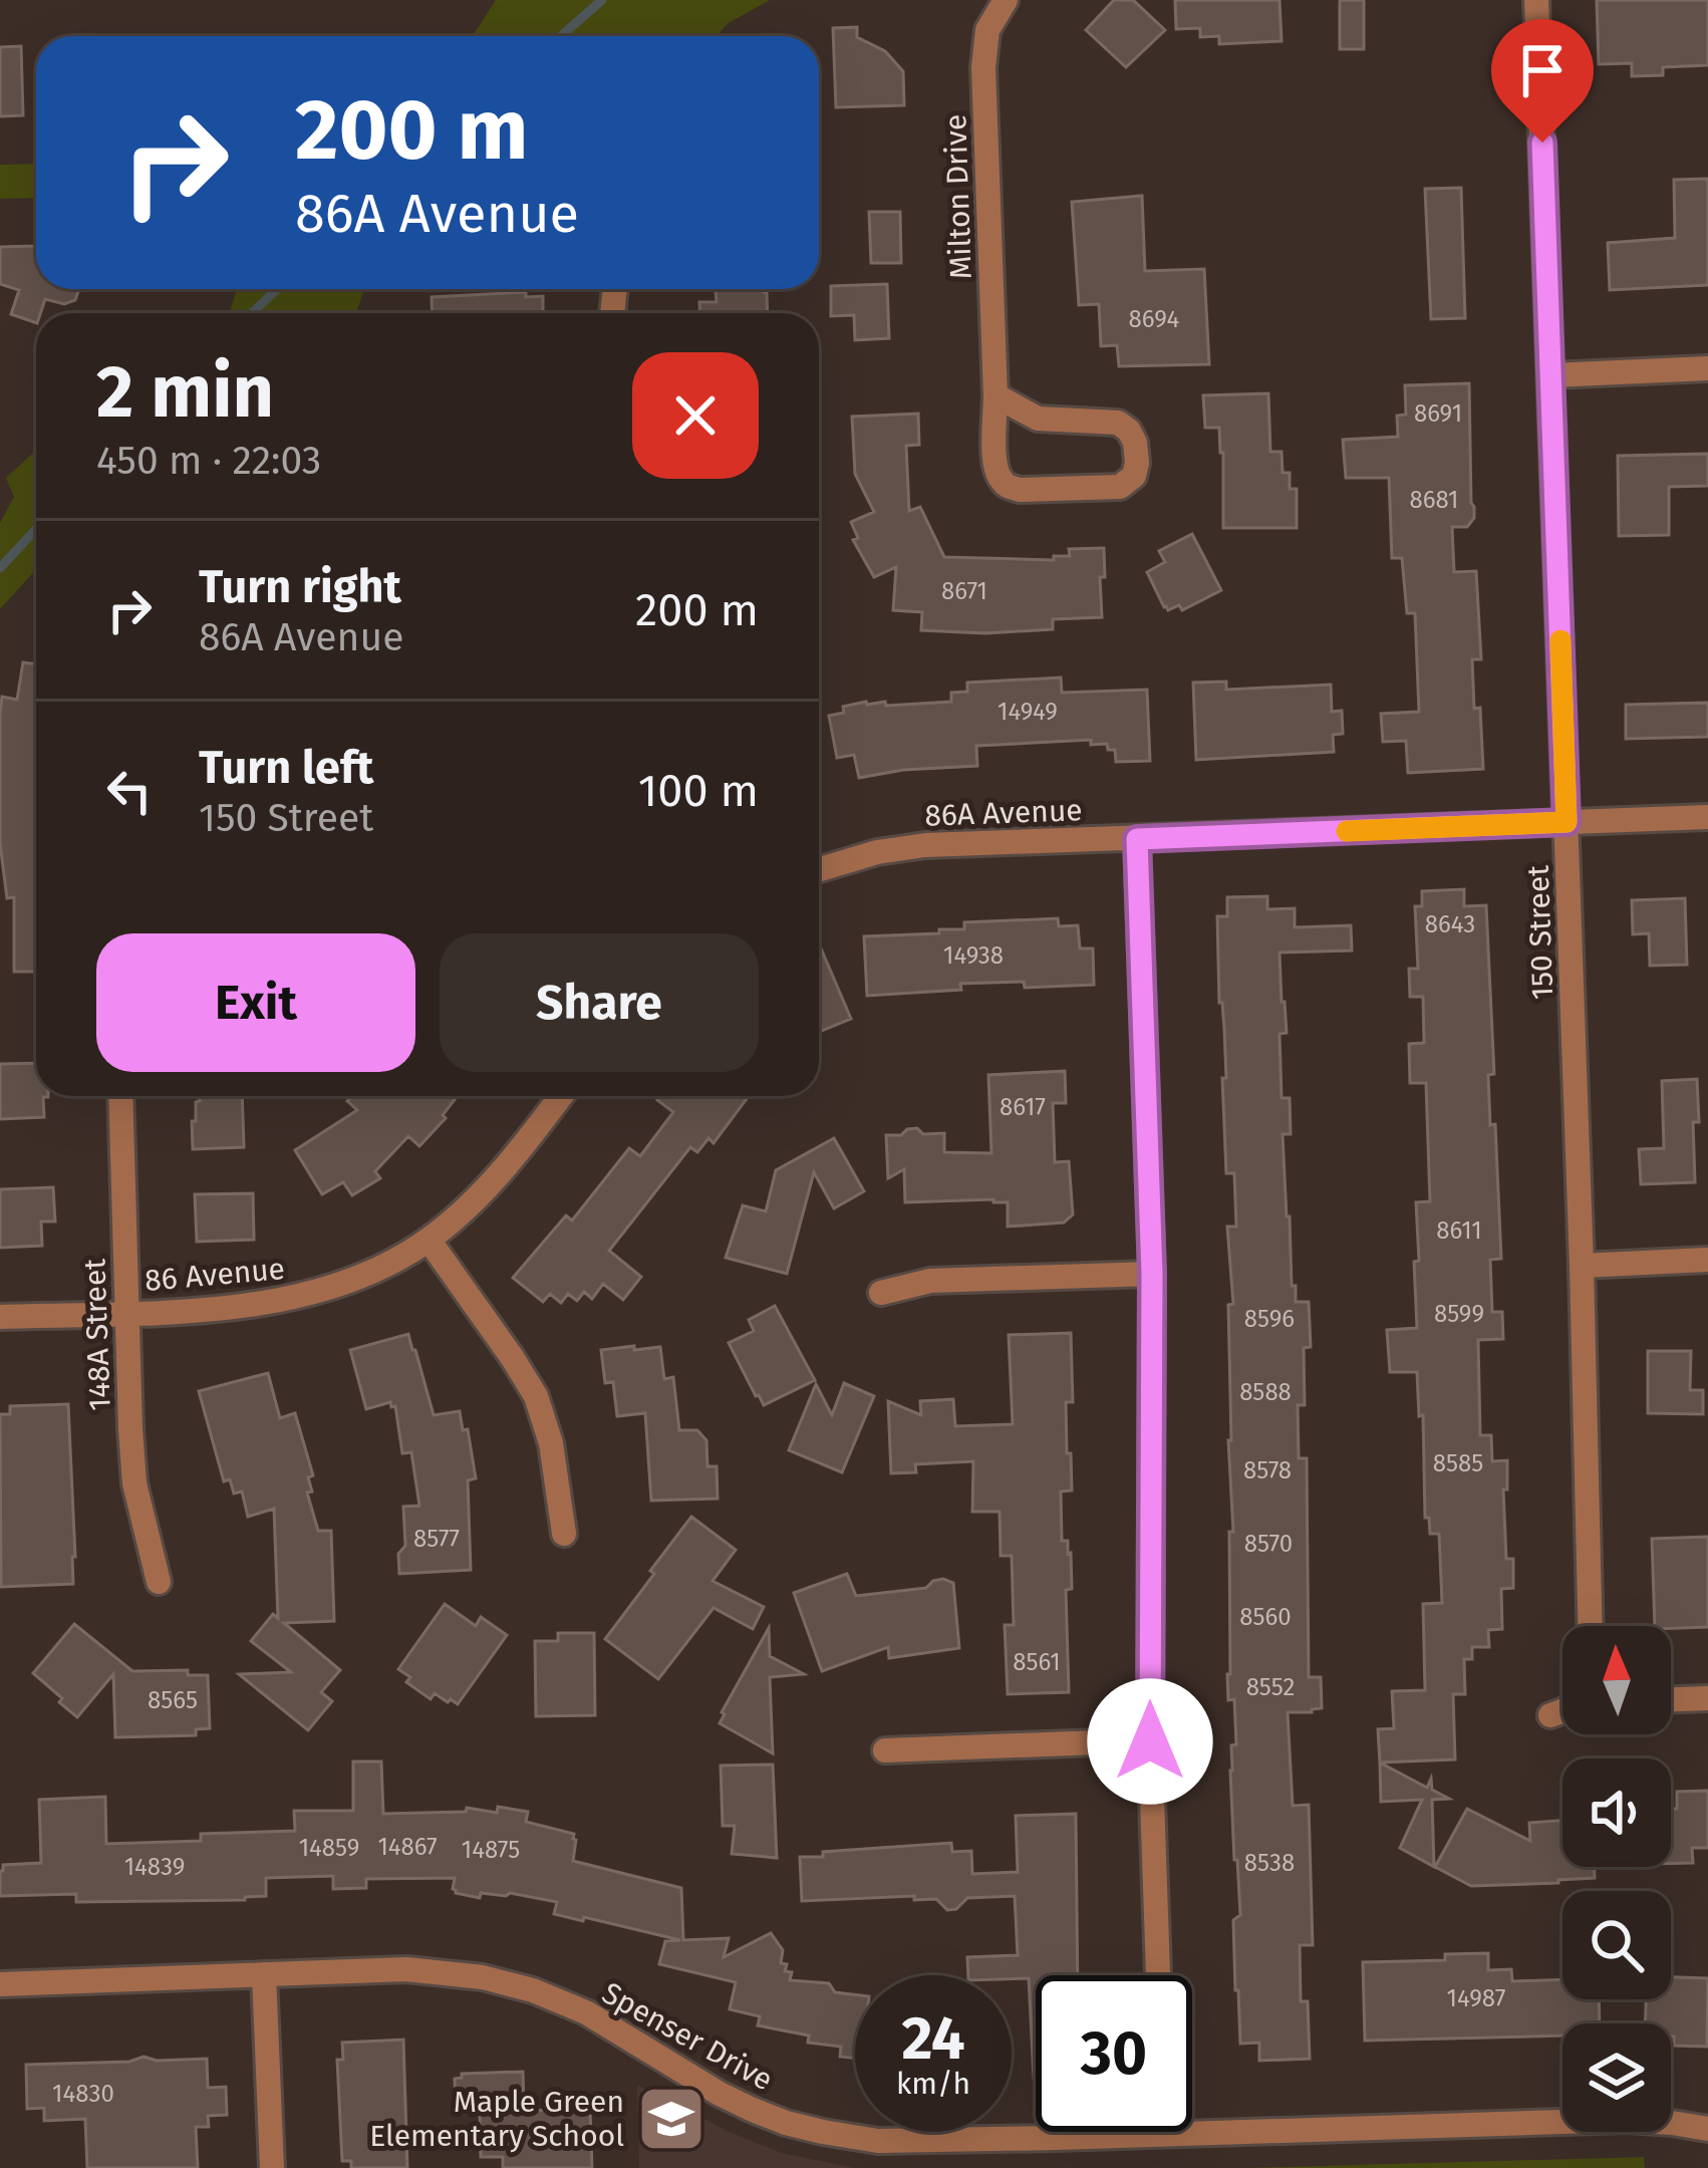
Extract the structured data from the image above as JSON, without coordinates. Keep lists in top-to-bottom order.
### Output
{
  "streets": {
    "street": [
      "Milton Drive",
      "86A Avenue",
      "150 Street",
      "86 Avenue",
      "148A Street",
      "Spenser Drive"
    ]
  },
  "crossings": [
    ["86A Avenue", "150 Street"],
    ["86 Avenue", "148A Street"]
  ],
  "places": {
    "school or university": ["Maple Green Elementary School"]
  },
  "house_numbers": [
    "8694",
    "8691",
    "8681",
    "8671",
    "14949",
    "8643",
    "14938",
    "8617",
    "8611",
    "8599",
    "8596",
    "8588",
    "8585",
    "8578",
    "8577",
    "8570",
    "8560",
    "8561",
    "8552",
    "8565",
    "14867",
    "14859",
    "14875",
    "8538",
    "14839",
    "14987",
    "14830"
  ],
  "north": "top",
  "page": {
    "turn": ["200 m", "86A Avenue"],
    "heading": ["2 min", "450 m · 22:03"],
    "list": [
      {
        "name": "Turn right",
        "note": "86A Avenue",
        "value": "200 m"
      },
      {
        "name": "Turn left",
        "note": "150 Street",
        "value": "100 m"
      }
    ],
    "buttons": ["Exit", "Share"],
    "speed": "24 km/h",
    "limit": "30"
  }
}
